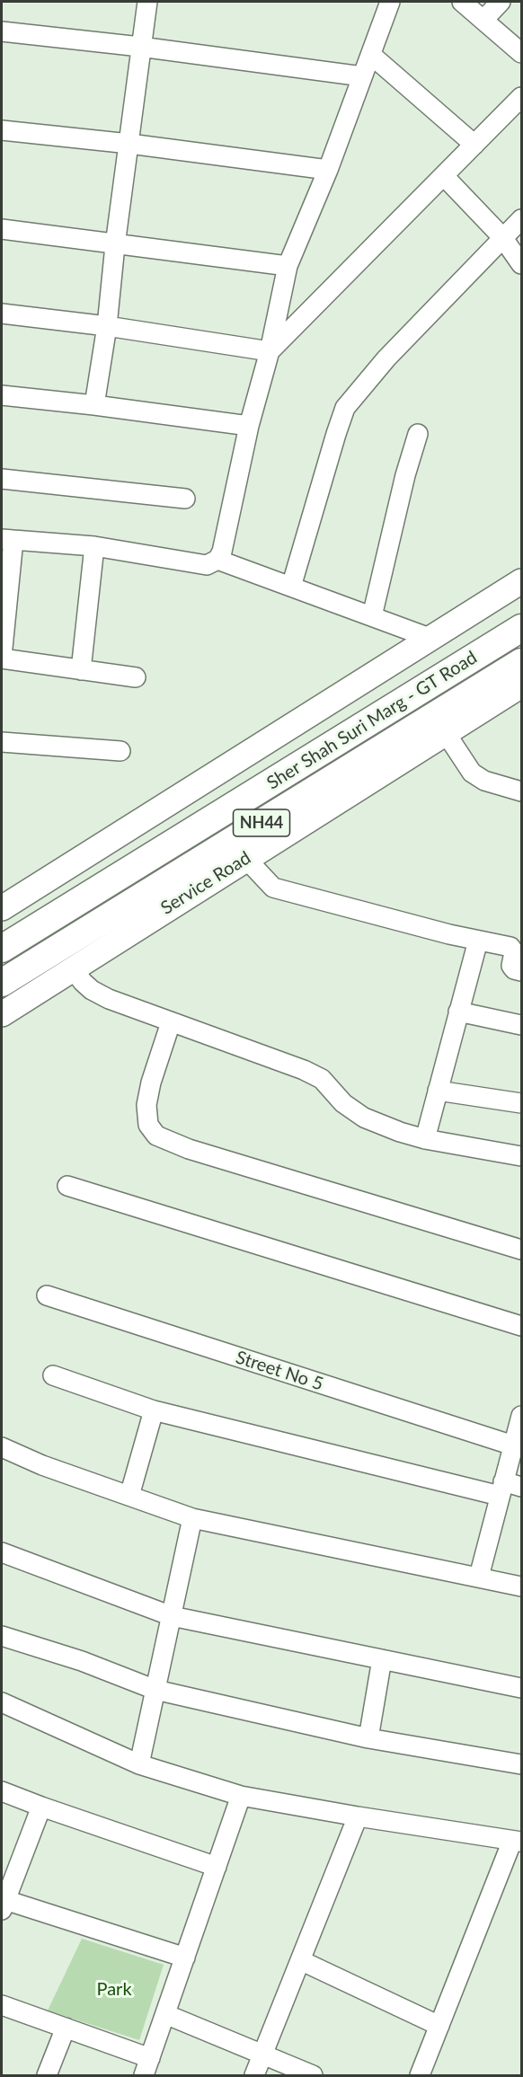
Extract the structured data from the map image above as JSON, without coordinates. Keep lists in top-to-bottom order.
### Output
{
  "streets": {
    "highway": ["Sher Shah Suri Marg - GT Road", "NH44"],
    "main road": ["Service Road"],
    "street": ["Street No 5"]
  },
  "parks": ["Park"]
}
